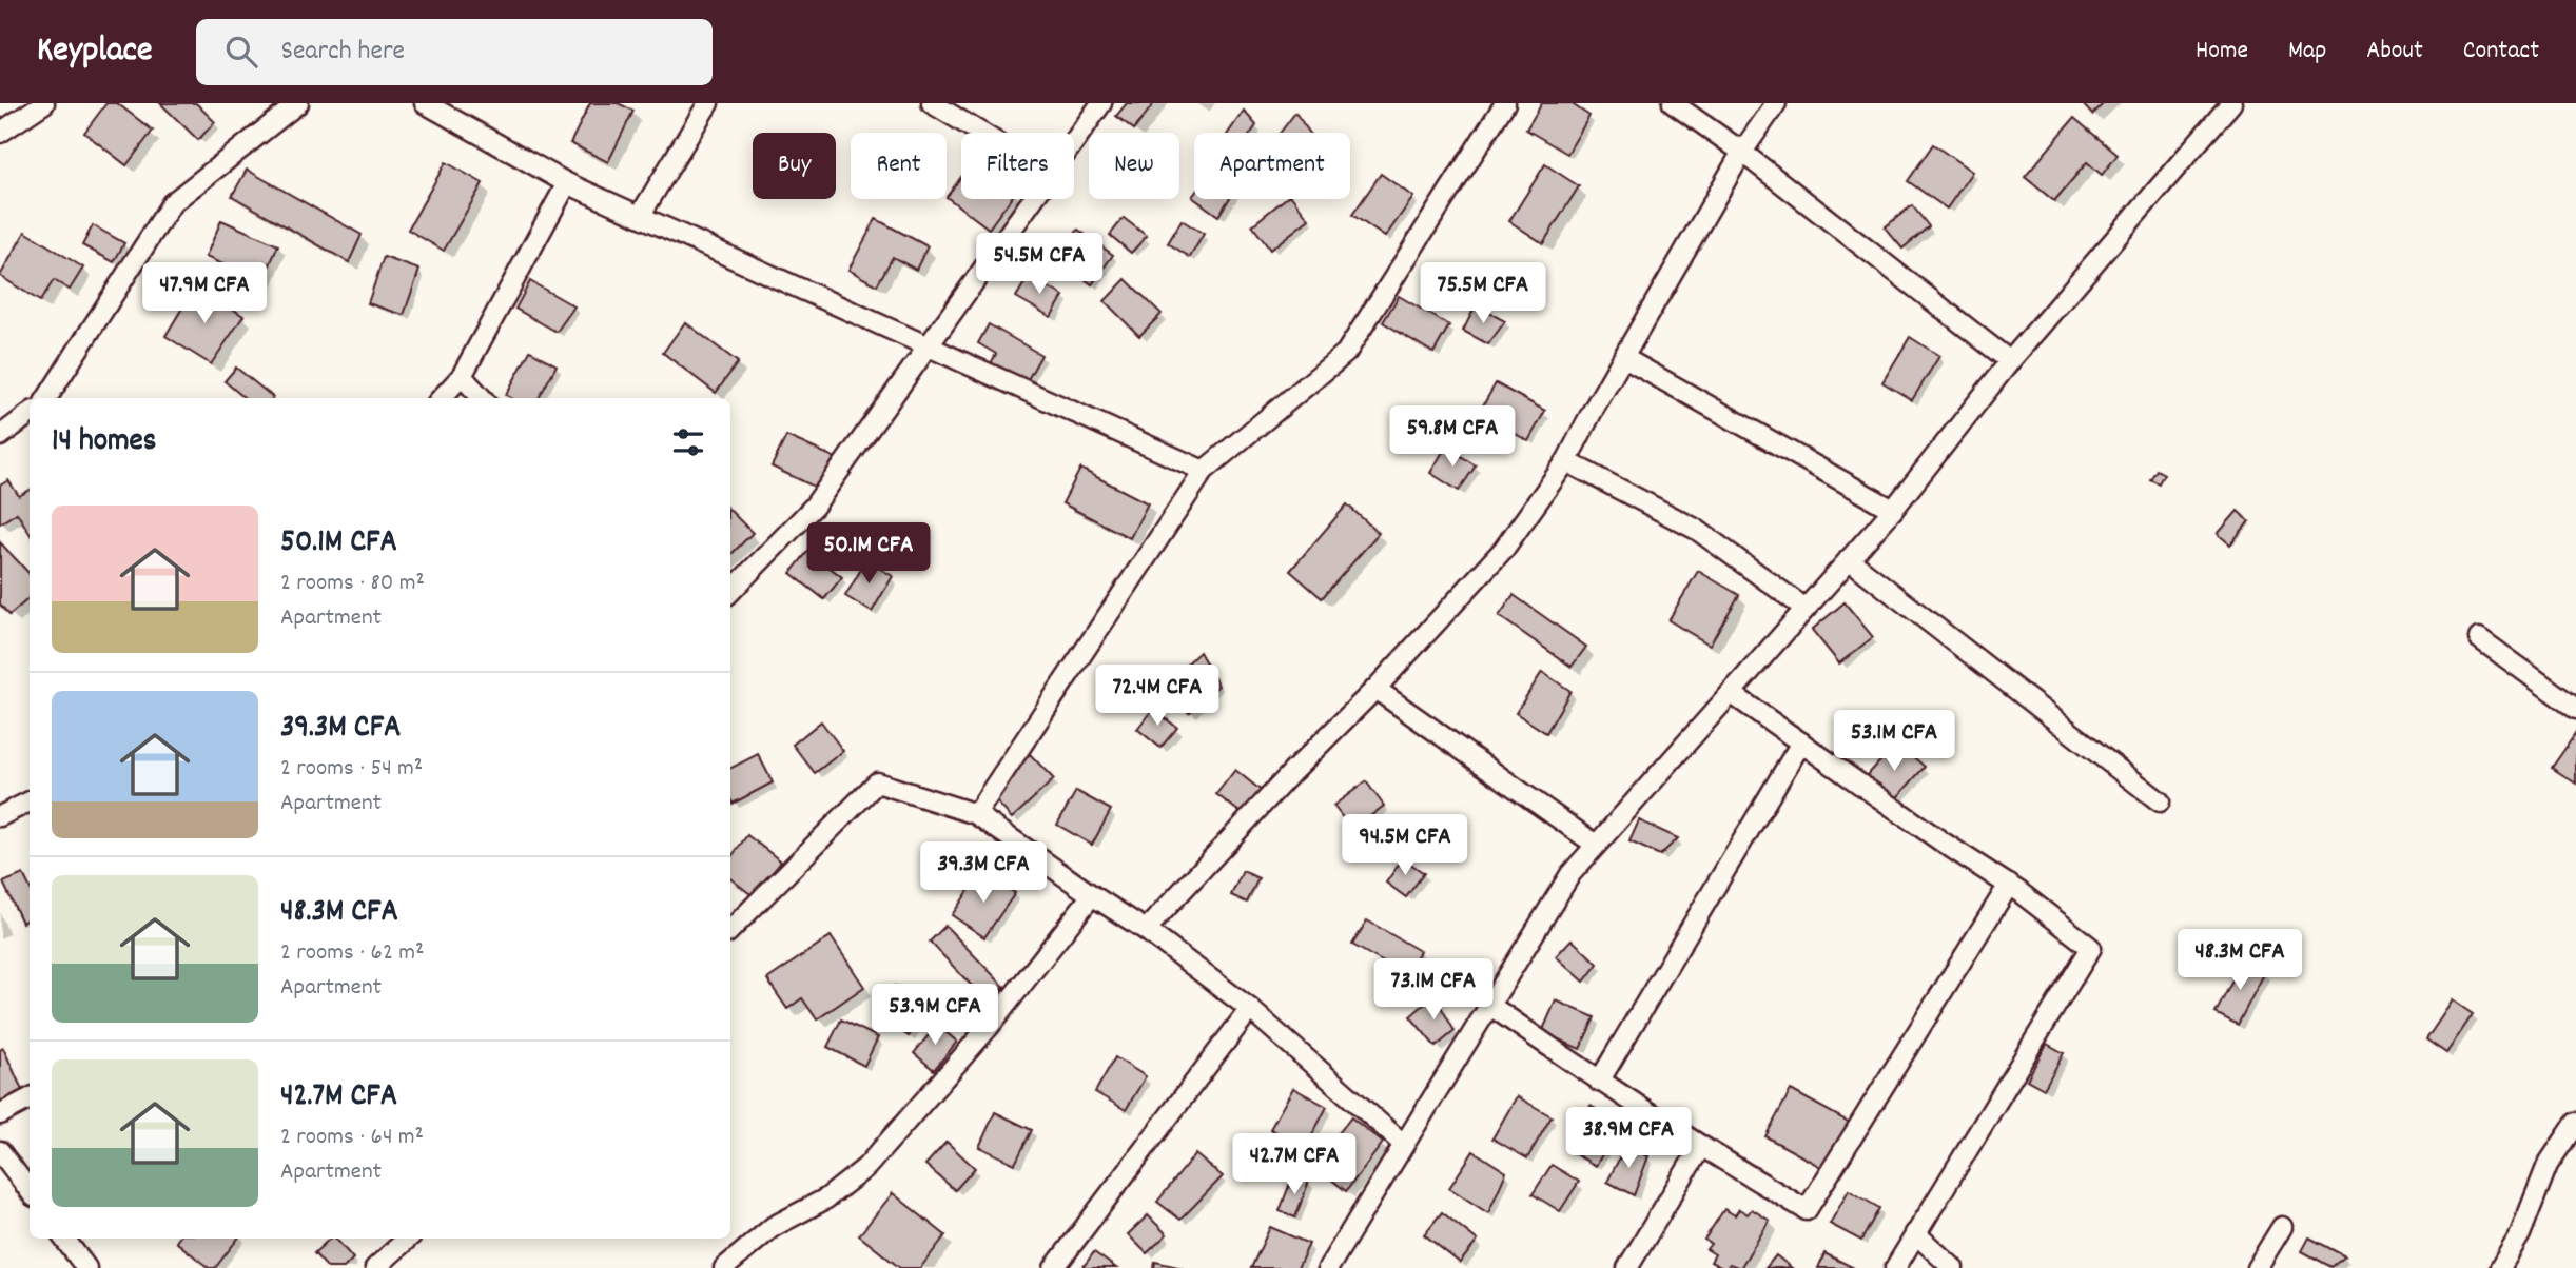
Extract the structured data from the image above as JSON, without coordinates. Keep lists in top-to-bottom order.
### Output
{
  "page": {
    "header": "Keyplace",
    "search": "Search here",
    "nav": [
      "Home",
      "Map",
      "About",
      "Contact"
    ],
    "chip": [
      "Buy",
      "Rent",
      "Filters",
      "New",
      "Apartment"
    ],
    "price": [
      "54.5M CFA",
      "47.9M CFA",
      "75.5M CFA",
      "59.8M CFA",
      "50.1M CFA",
      "72.4M CFA",
      "53.1M CFA",
      "94.5M CFA",
      "39.3M CFA",
      "48.3M CFA",
      "73.1M CFA",
      "53.9M CFA",
      "38.9M CFA",
      "42.7M CFA"
    ],
    "heading": "14 homes",
    "list": [
      {
        "name": "50.1M CFA",
        "note": "2 rooms · 80 m² · Apartment"
      },
      {
        "name": "39.3M CFA",
        "note": "2 rooms · 54 m² · Apartment"
      },
      {
        "name": "48.3M CFA",
        "note": "2 rooms · 62 m² · Apartment"
      },
      {
        "name": "42.7M CFA",
        "note": "2 rooms · 64 m² · Apartment"
      }
    ]
  }
}
